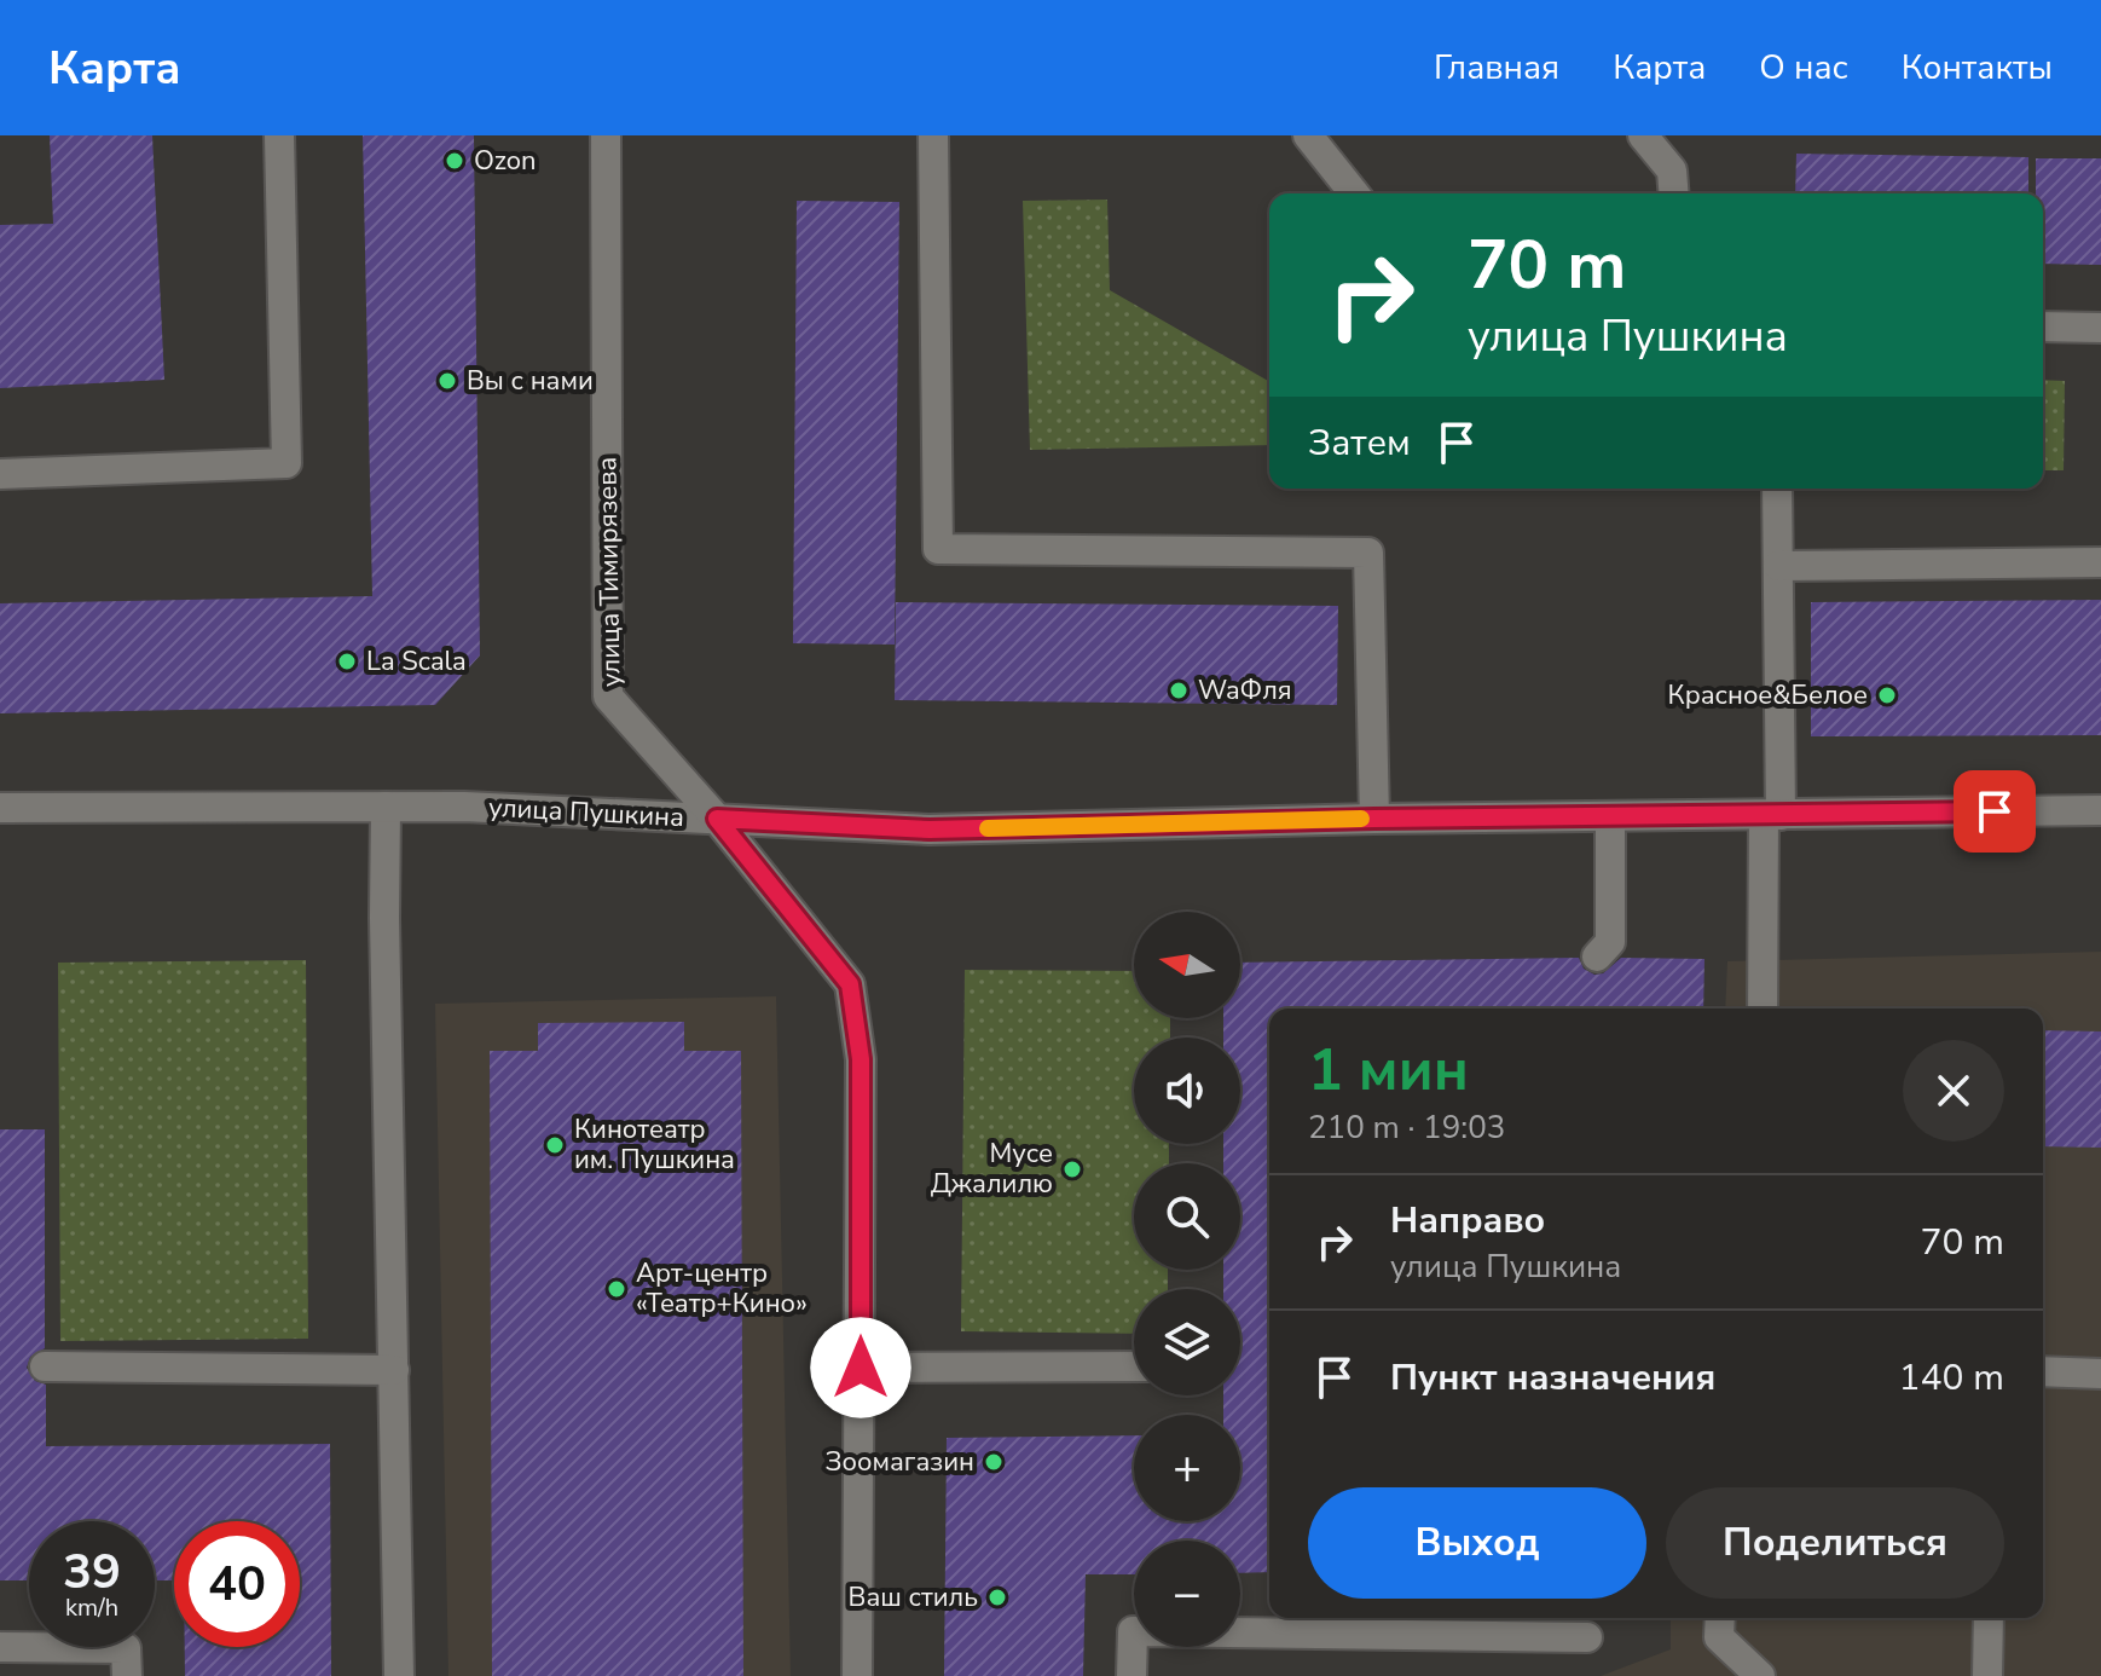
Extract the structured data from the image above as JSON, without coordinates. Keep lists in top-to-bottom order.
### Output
{
  "streets": {
    "street": ["улица Тимирязева", "улица Пушкина"]
  },
  "crossings": [
    ["улица Тимирязева", "улица Пушкина"]
  ],
  "places": [
    "Ozon",
    "Вы с нами",
    "La Scala",
    "WaФля",
    "Красное&Белое",
    "Кинотеатр им. Пушкина",
    "Мусе Джалилю",
    "Арт-центр «Театр+Кино»",
    "Зоомагазин",
    "Ваш стиль"
  ],
  "north": "left",
  "page": {
    "header": "Карта",
    "nav": [
      "Главная",
      "Карта",
      "О нас",
      "Контакты"
    ],
    "turn": ["70 m", "улица Пушкина"],
    "then": "Затем",
    "map_buttons": ["+", "−"],
    "heading": ["1 мин", "210 m · 19:03"],
    "list": [
      {
        "name": "Направо",
        "note": "улица Пушкина",
        "value": "70 m"
      },
      {
        "name": "Пункт назначения",
        "value": "140 m"
      }
    ],
    "buttons": ["Выход", "Поделиться"],
    "speed": "39 km/h",
    "limit": "40"
  }
}
